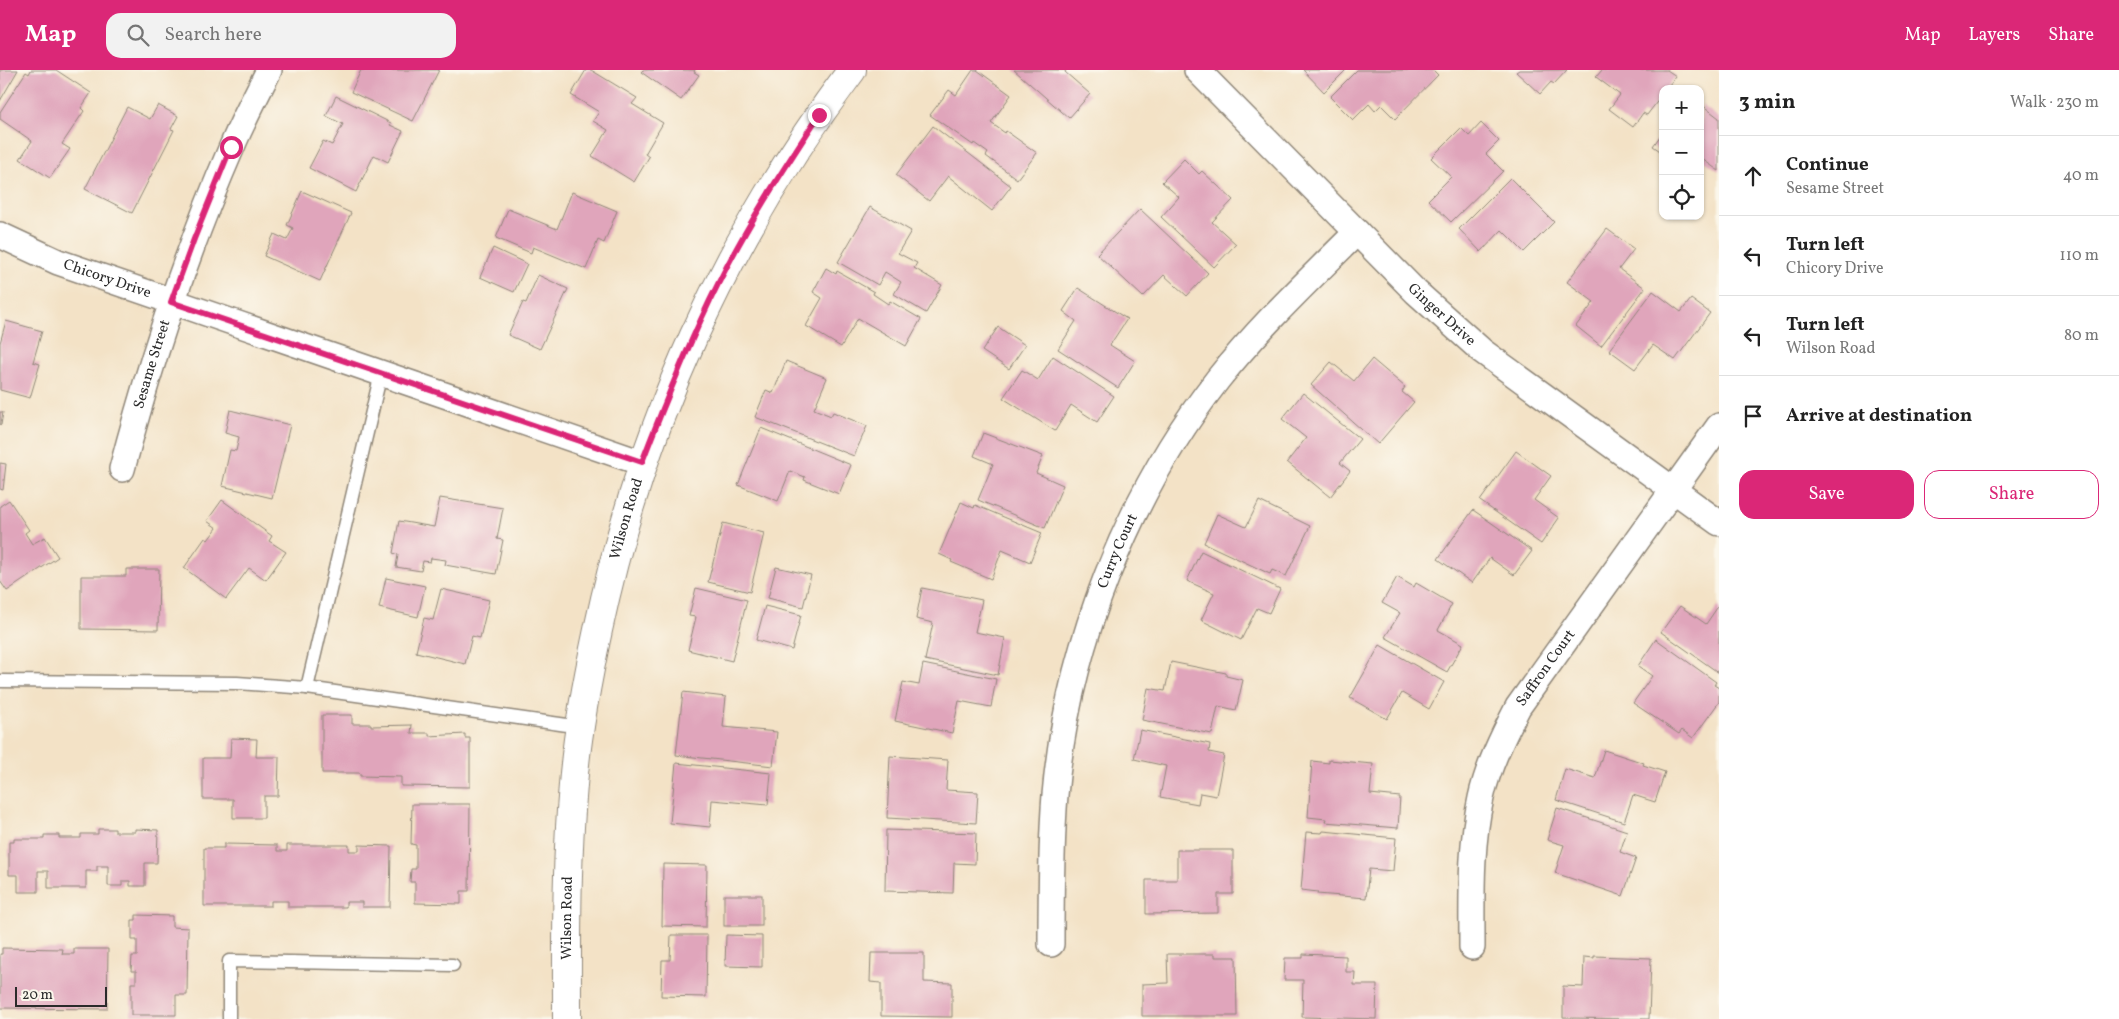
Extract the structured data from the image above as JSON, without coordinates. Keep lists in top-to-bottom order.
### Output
{
  "streets": {
    "street": [
      "Chicory Drive",
      "Ginger Drive",
      "Sesame Street",
      "Wilson Road",
      "Curry Court",
      "Saffron Court"
    ]
  },
  "crossings": [
    ["Chicory Drive", "Sesame Street"],
    ["Chicory Drive", "Wilson Road"],
    ["Ginger Drive", "Curry Court"],
    ["Ginger Drive", "Saffron Court"]
  ],
  "scale_bar": "20 m",
  "page": {
    "header": "Map",
    "search": "Search here",
    "nav": ["Map", "Layers", "Share"],
    "heading": ["3 min", "Walk · 230 m"],
    "map_buttons": ["+", "−"],
    "list": [
      ["Continue", "Sesame Street", "40 m"],
      ["Turn left", "Chicory Drive", "110 m"],
      ["Turn left", "Wilson Road", "80 m"],
      "Arrive at destination"
    ],
    "buttons": ["Save", "Share"],
    "scale": "20 m"
  }
}
